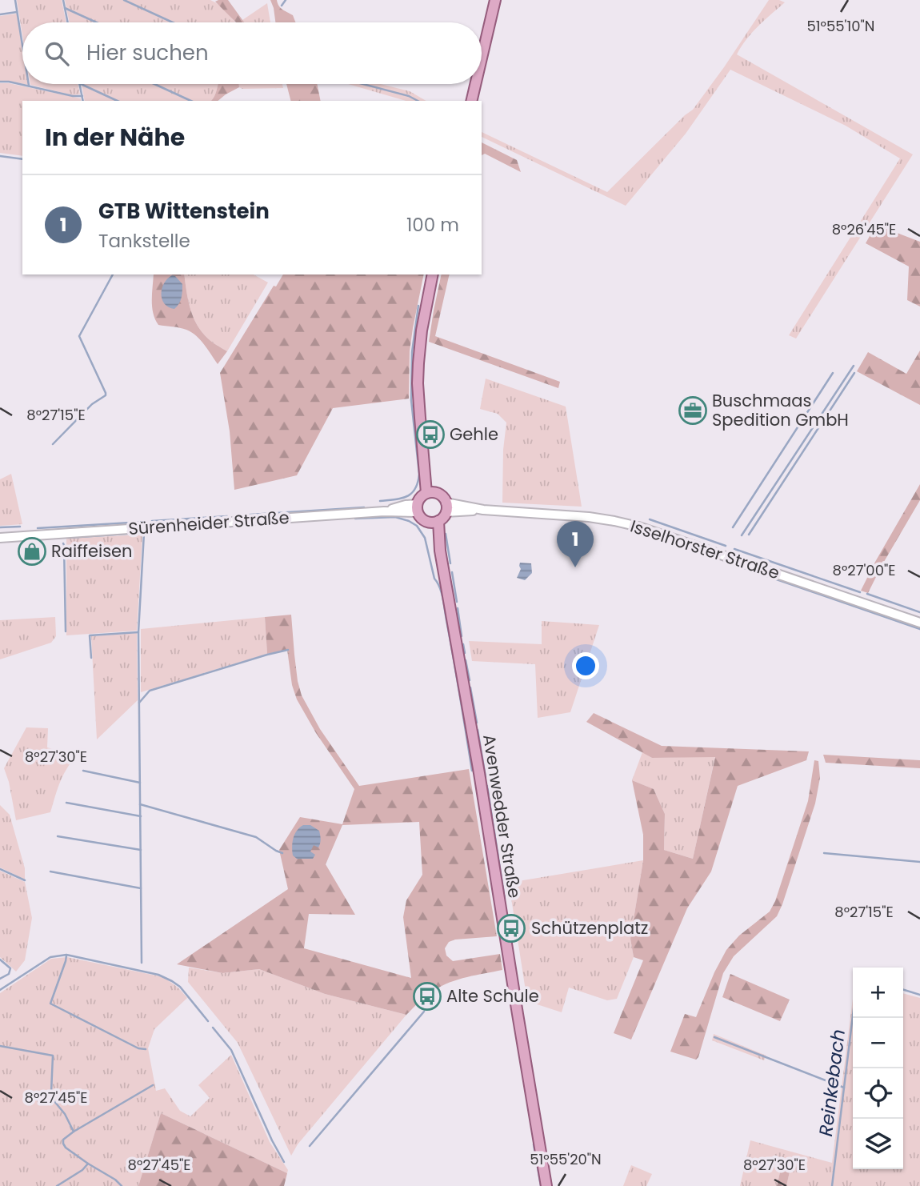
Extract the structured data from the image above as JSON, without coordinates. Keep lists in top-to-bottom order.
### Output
{
  "streets": {
    "main road": ["Avenwedder Straße"],
    "street": ["Sürenheider Straße", "Isselhorster Straße"]
  },
  "crossings": [
    ["Sürenheider Straße", "Isselhorster Straße"],
    ["Sürenheider Straße", "Avenwedder Straße"],
    ["Isselhorster Straße", "Avenwedder Straße"]
  ],
  "water": ["Reinkebach"],
  "places": {
    "office": ["Buschmaas Spedition GmbH"],
    "bus stop": ["Gehle", "Schützenplatz", "Alte Schule"],
    "shop": ["Raiffeisen"]
  },
  "page": {
    "search": "Hier suchen",
    "heading": "In der Nähe",
    "list": [
      {
        "mark": "1",
        "name": "GTB Wittenstein",
        "note": "Tankstelle",
        "value": "100 m"
      }
    ],
    "pins": "1",
    "map_buttons": ["+", "−"]
  },
  "coordinates": [
    "51°55'10\"N",
    "8°26'45\"E",
    "8°27'15\"E",
    "8°27'00\"E",
    "8°27'30\"E",
    "8°27'45\"E",
    "51°55'20\"N"
  ]
}
